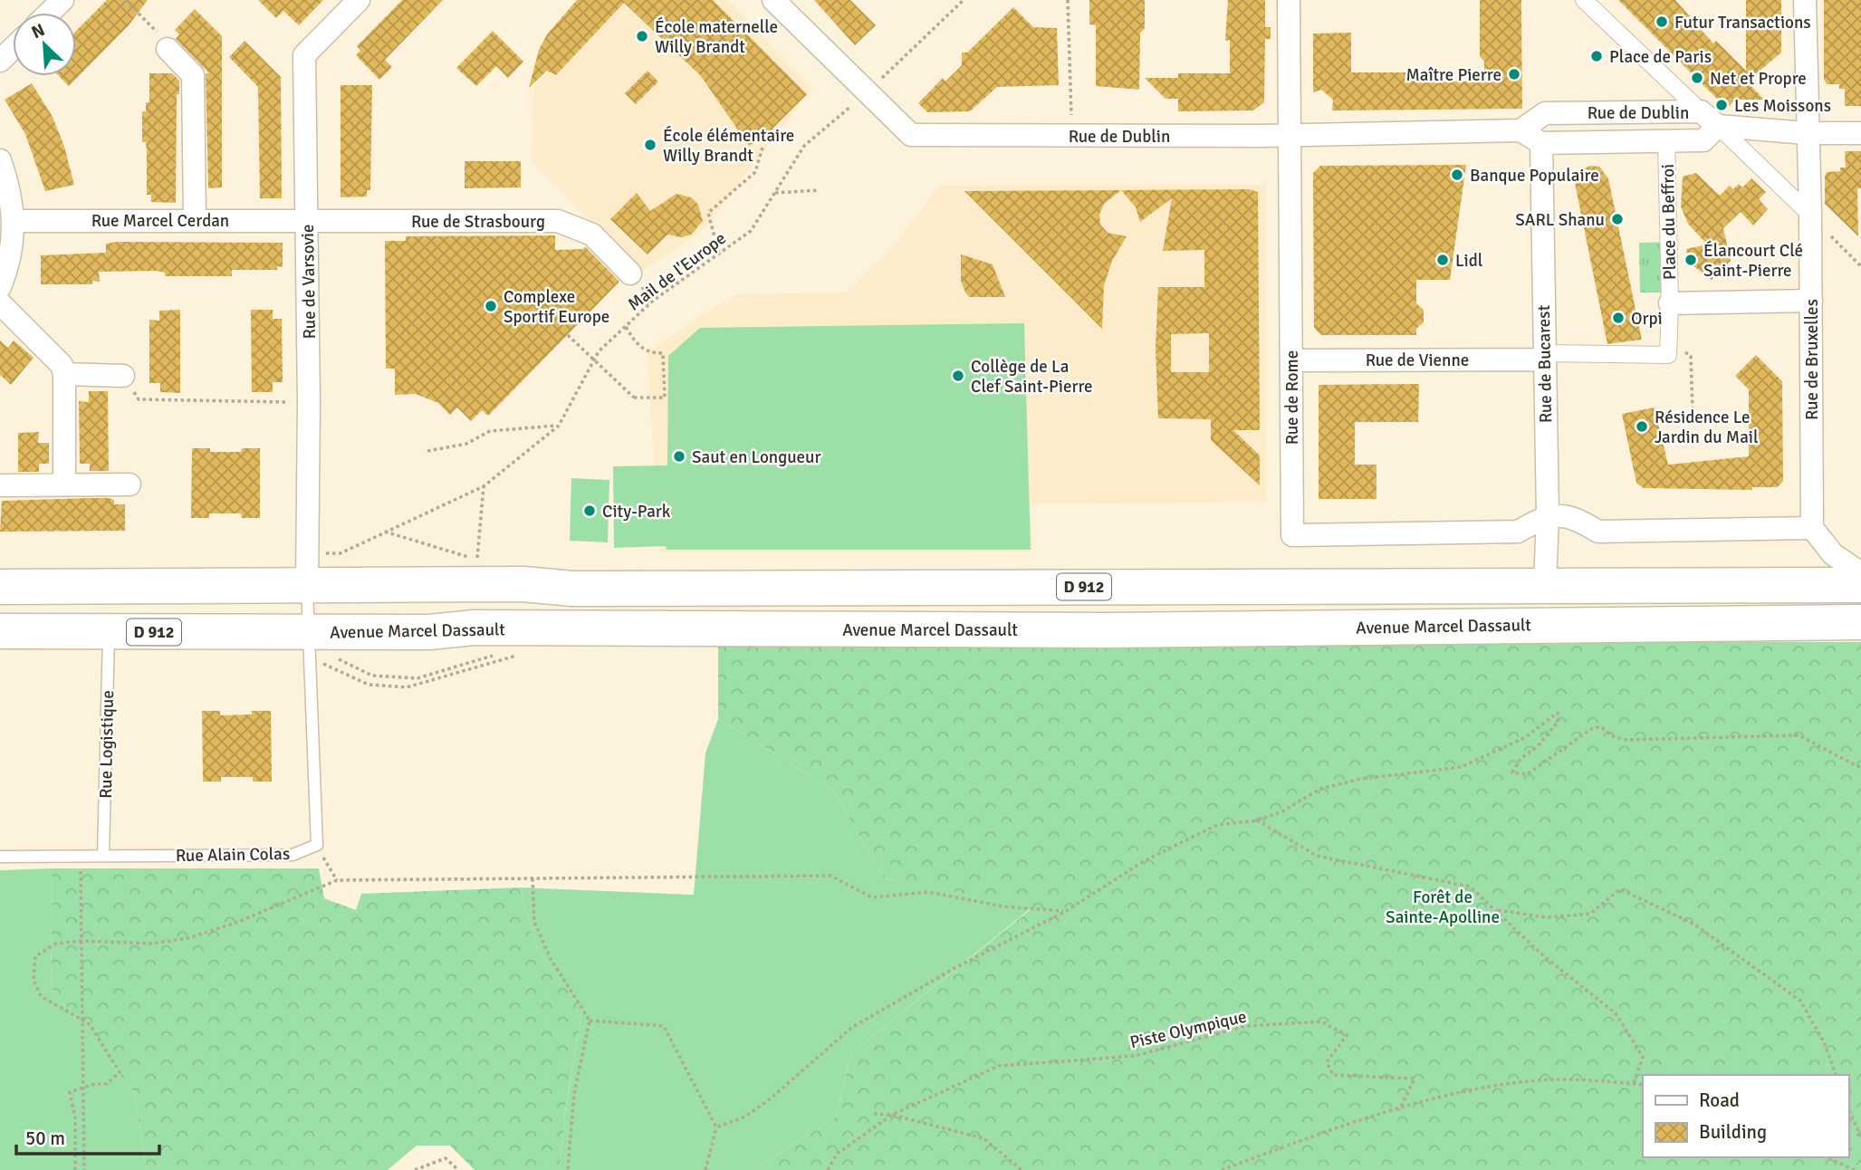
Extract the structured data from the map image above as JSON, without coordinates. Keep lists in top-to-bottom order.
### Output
{
  "streets": {
    "main road": ["D 912", "Avenue Marcel Dassault"],
    "street": [
      "Rue de Dublin",
      "Rue Marcel Cerdan",
      "Rue de Strasbourg",
      "Place du Beffroi",
      "Rue de Varsovie",
      "Rue de Vienne",
      "Rue de Bruxelles",
      "Rue de Bucarest",
      "Rue de Rome"
    ],
    "lane": ["Rue Logistique", "Rue Alain Colas"],
    "path": ["Mail de l'Europe", "Piste Olympique"]
  },
  "crossings": [
    ["Rue de Dublin", "Place du Beffroi"],
    ["Rue de Dublin", "Mail de l'Europe"],
    ["Rue de Dublin", "Rue de Bucarest"],
    ["Rue de Dublin", "Rue de Rome"],
    ["Rue Marcel Cerdan", "Rue de Strasbourg"],
    ["Rue Marcel Cerdan", "Rue de Varsovie"],
    ["Rue de Strasbourg", "Rue de Varsovie"],
    ["Place du Beffroi", "Rue de Bruxelles"],
    ["Rue de Varsovie", "D 912"],
    ["Rue de Vienne", "Rue de Bucarest"],
    ["Rue de Vienne", "Rue de Rome"],
    ["Rue de Bucarest", "Rue de Rome"],
    ["Rue de Bucarest", "D 912"],
    ["Avenue Marcel Dassault", "Rue Logistique"],
    ["Rue Logistique", "Rue Alain Colas"]
  ],
  "parks": ["Forêt de Sainte-Apolline"],
  "places": [
    "Futur Transactions",
    "École maternelle Willy Brandt",
    "Place de Paris",
    "Maître Pierre",
    "Net et Propre",
    "Les Moissons",
    "École élémentaire Willy Brandt",
    "Banque Populaire",
    "SARL Shanu",
    "Lidl",
    "Élancourt Clé Saint-Pierre",
    "Complexe Sportif Europe",
    "Orpi",
    "Collège de La Clef Saint-Pierre",
    "Résidence Le Jardin du Mail",
    "Saut en Longueur",
    "City-Park"
  ],
  "legend": ["Road", "Building"],
  "scale_bar": "50 m",
  "north": "top left"
}
